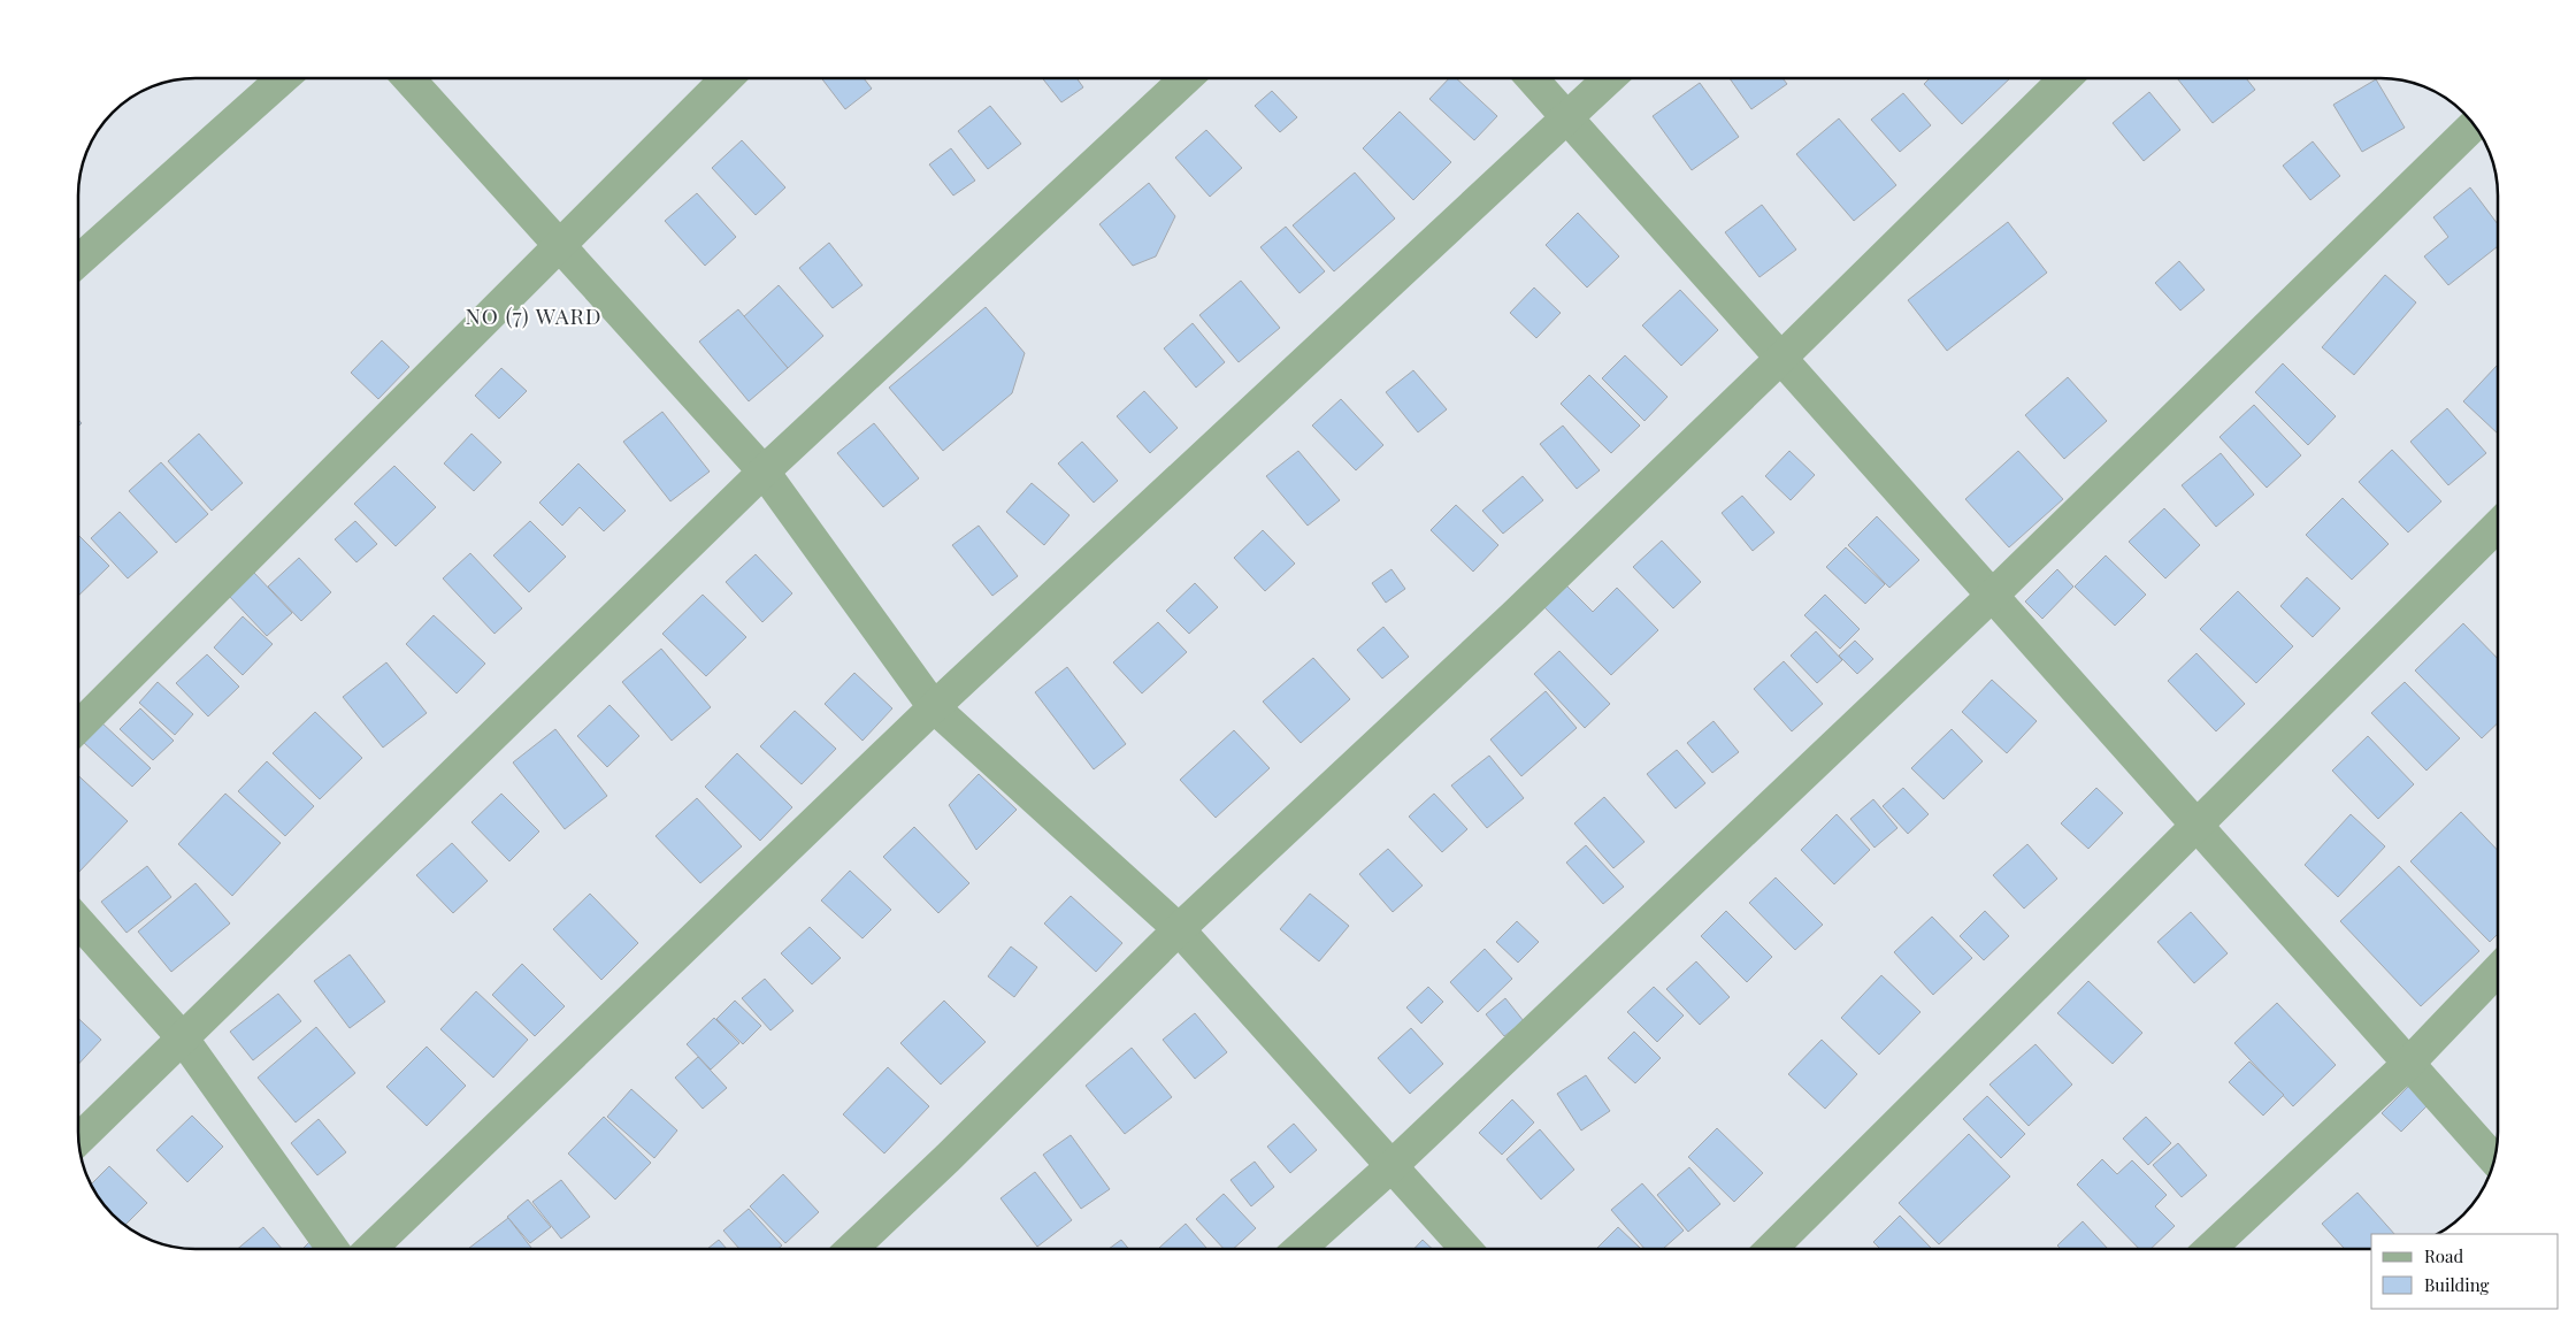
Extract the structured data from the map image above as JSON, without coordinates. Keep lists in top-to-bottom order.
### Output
{
  "districts": ["NO (7) WARD"],
  "legend": ["Road", "Building"]
}
